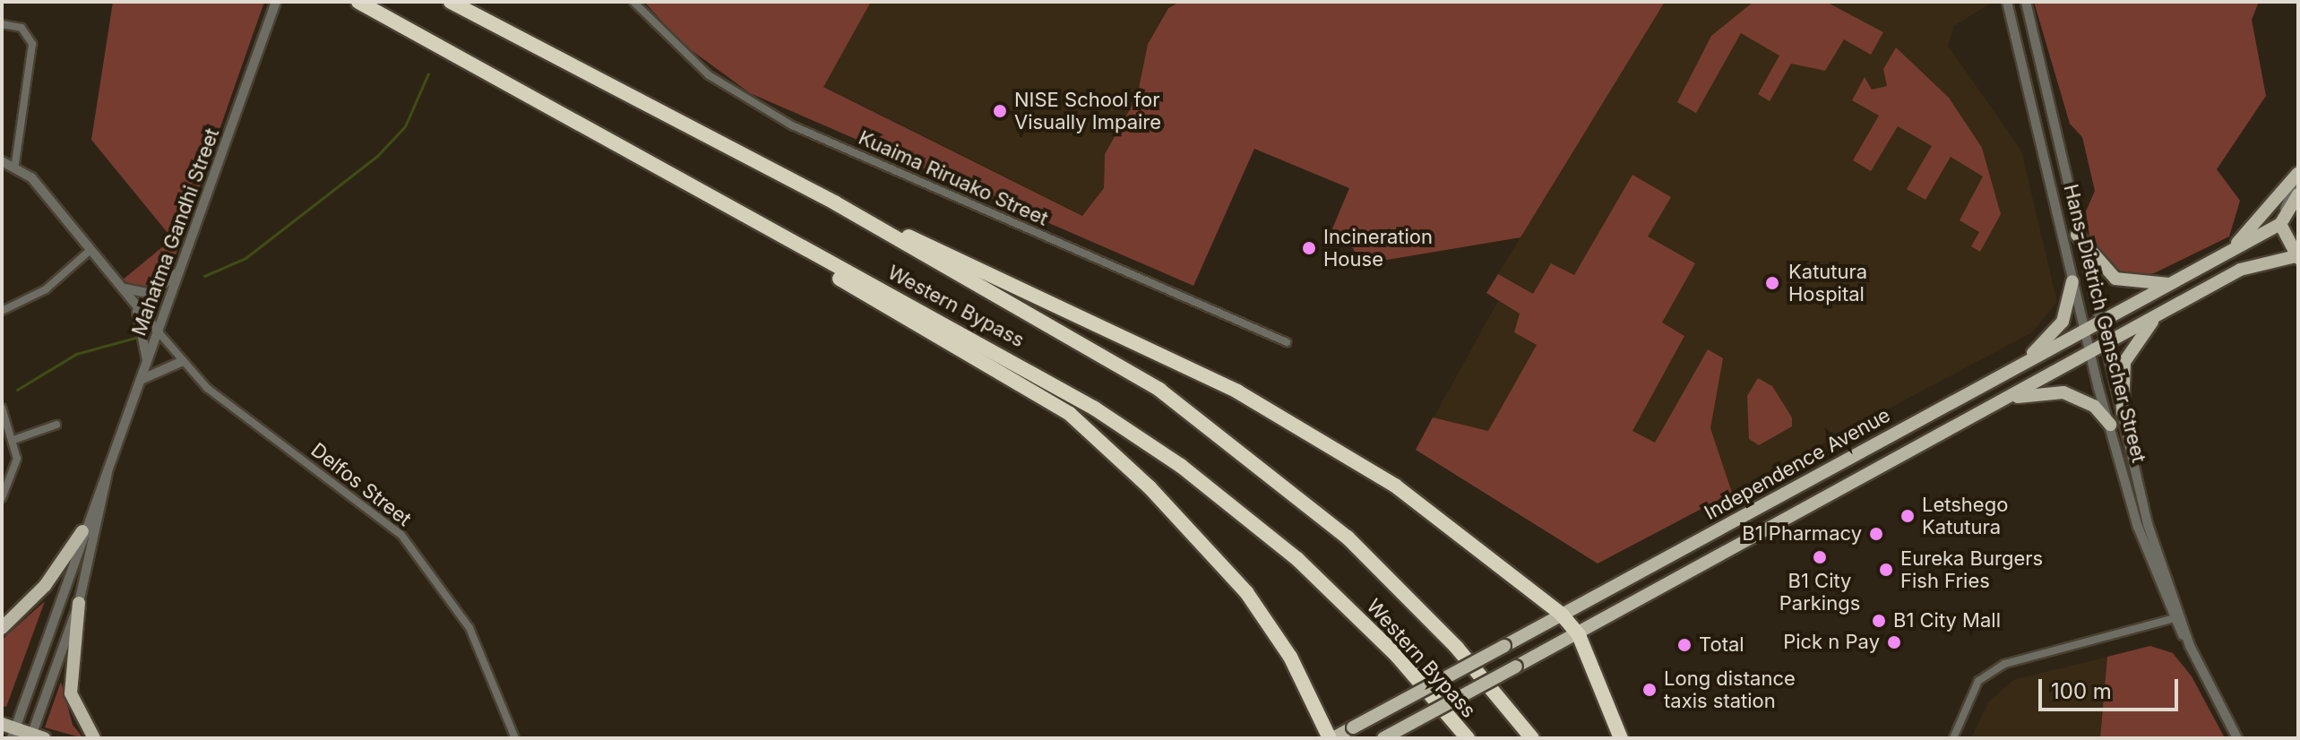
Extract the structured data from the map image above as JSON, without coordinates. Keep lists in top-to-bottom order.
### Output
{
  "streets": {
    "highway": ["Western Bypass"],
    "main road": ["Independence Avenue"],
    "street": [
      "Kuaima Riruako Street",
      "Mahatma Gandhi Street",
      "Hans-Dietrich Genscher Street",
      "Delfos Street"
    ]
  },
  "crossings": [
    ["Mahatma Gandhi Street", "Delfos Street"],
    ["Hans-Dietrich Genscher Street", "Independence Avenue"]
  ],
  "places": [
    "NISE School for Visually Impaire",
    "Incineration House",
    "Katutura Hospital",
    "Letshego Katutura",
    "B1 Pharmacy",
    "B1 City Parkings",
    "Eureka Burgers Fish Fries",
    "B1 City Mall",
    "Pick n Pay",
    "Total",
    "Long distance taxis station"
  ],
  "scale_bar": "100 m"
}
